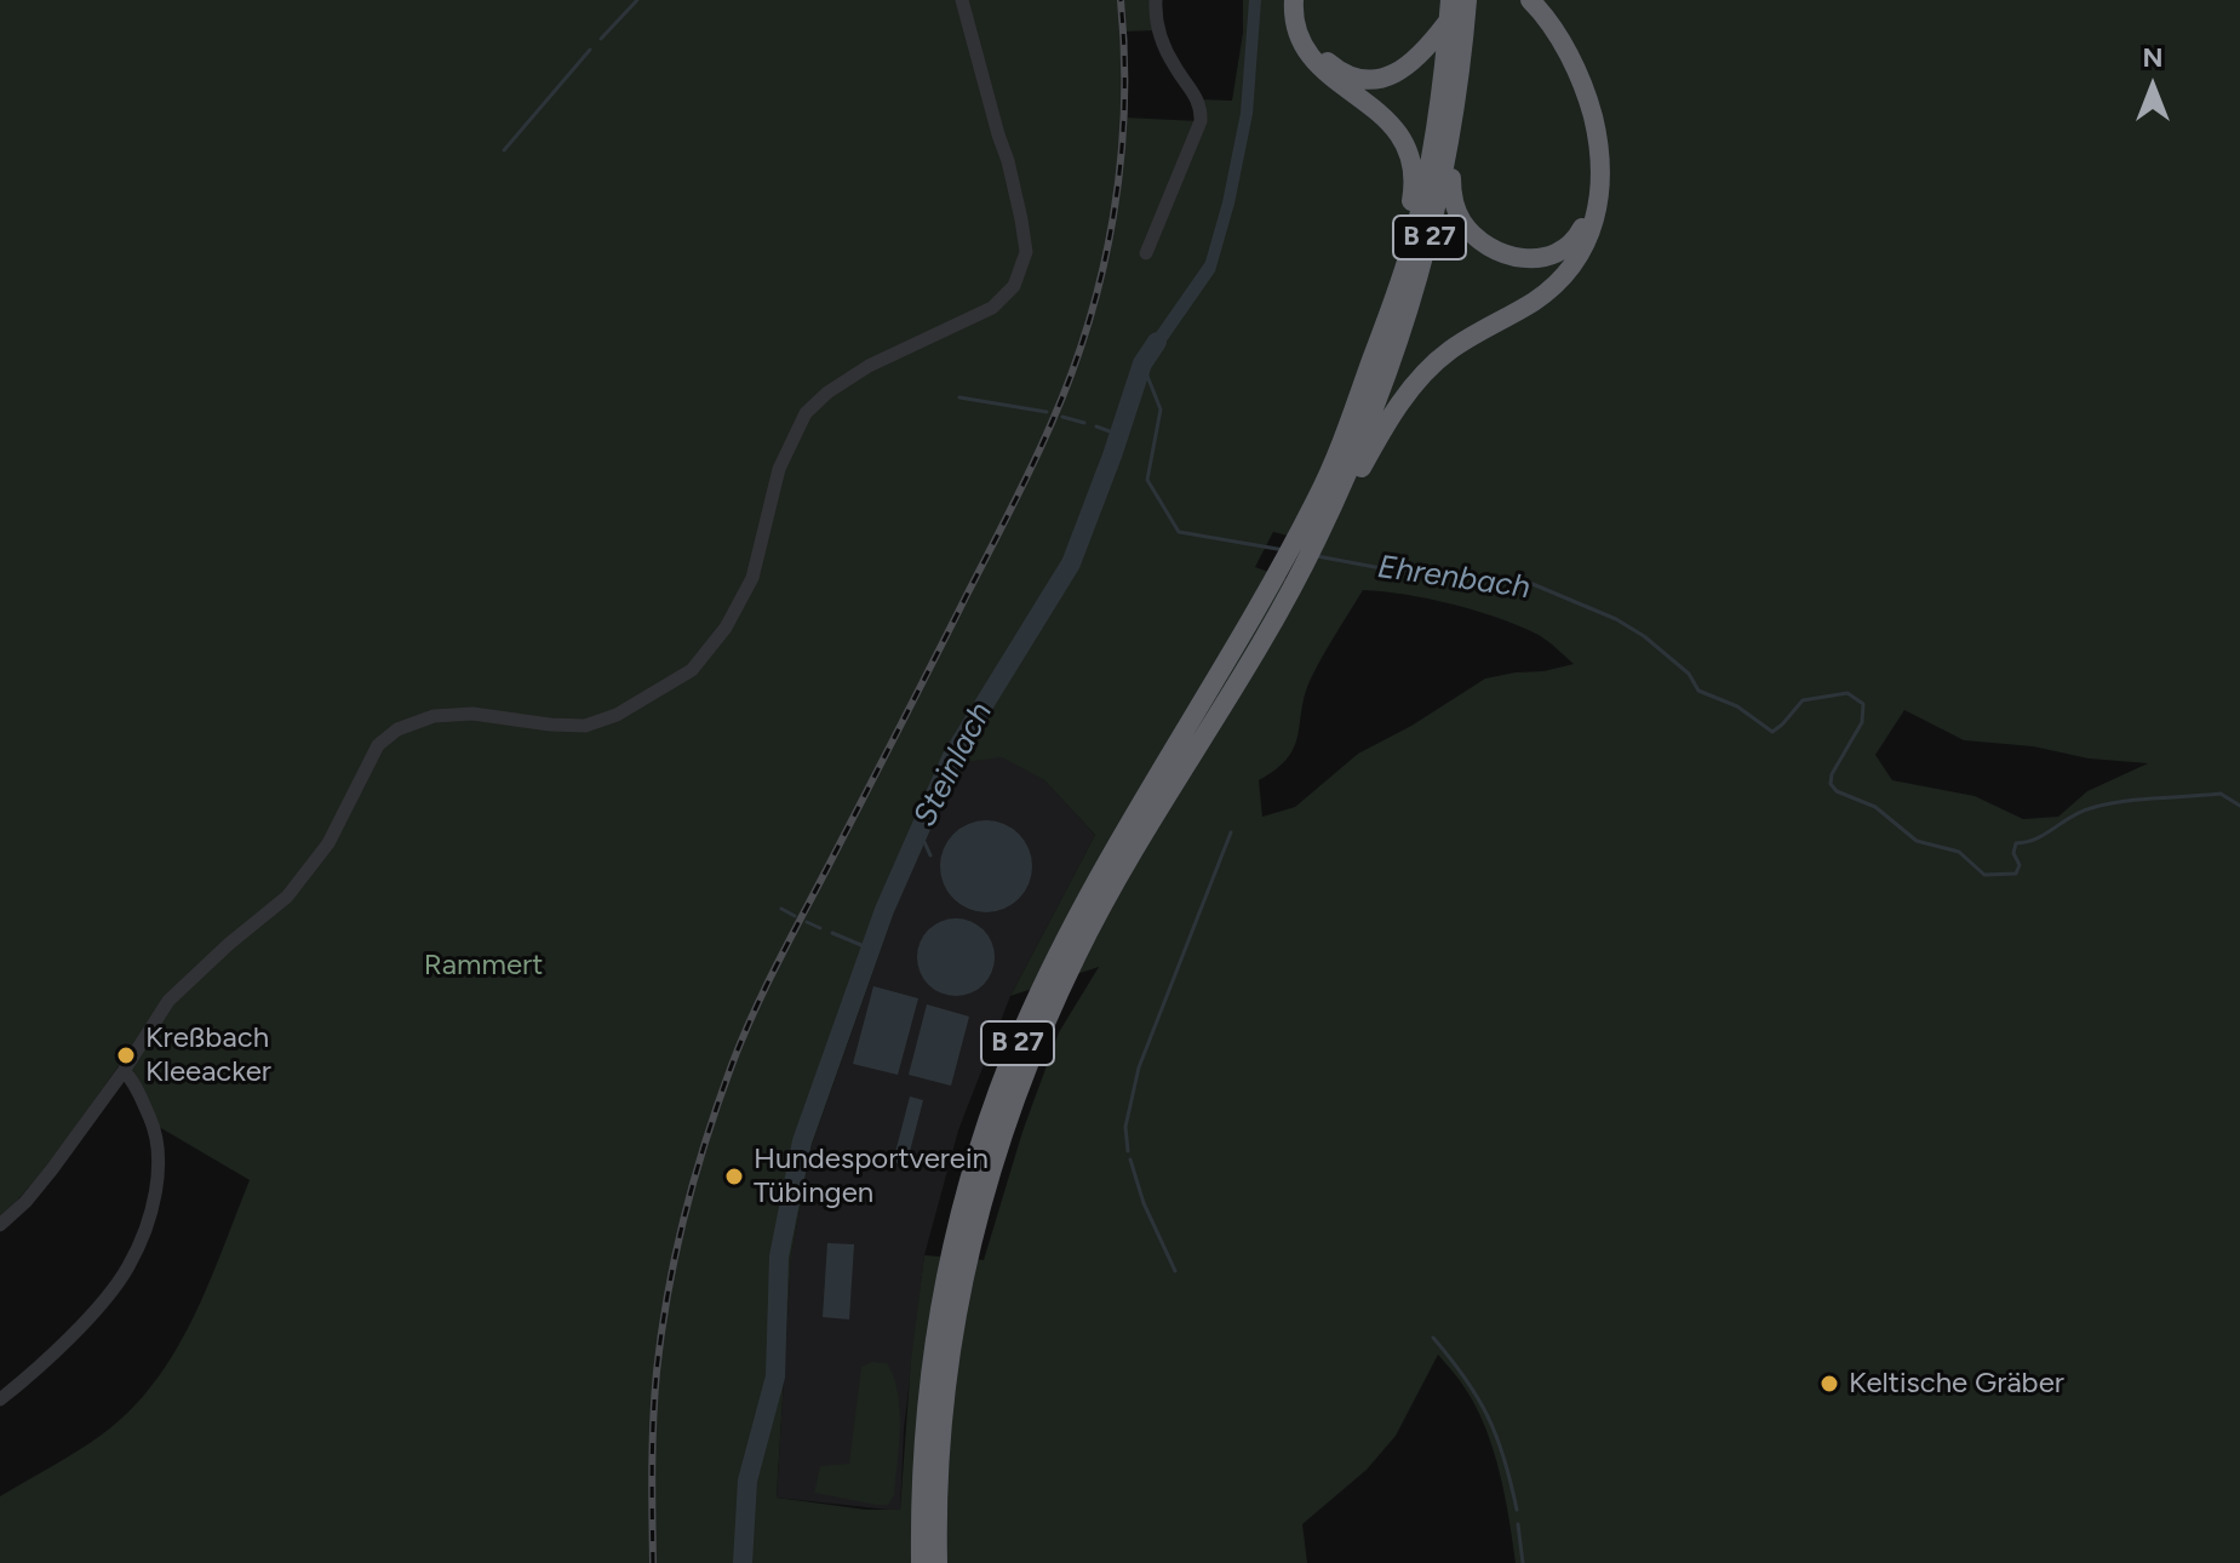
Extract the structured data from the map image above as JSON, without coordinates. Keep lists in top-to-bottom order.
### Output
{
  "streets": {
    "highway": ["B 27"]
  },
  "water": ["Ehrenbach", "Steinlach"],
  "parks": ["Rammert"],
  "places": ["Kreßbach Kleeacker", "Hundesportverein Tübingen", "Keltische Gräber"],
  "north": "top"
}
